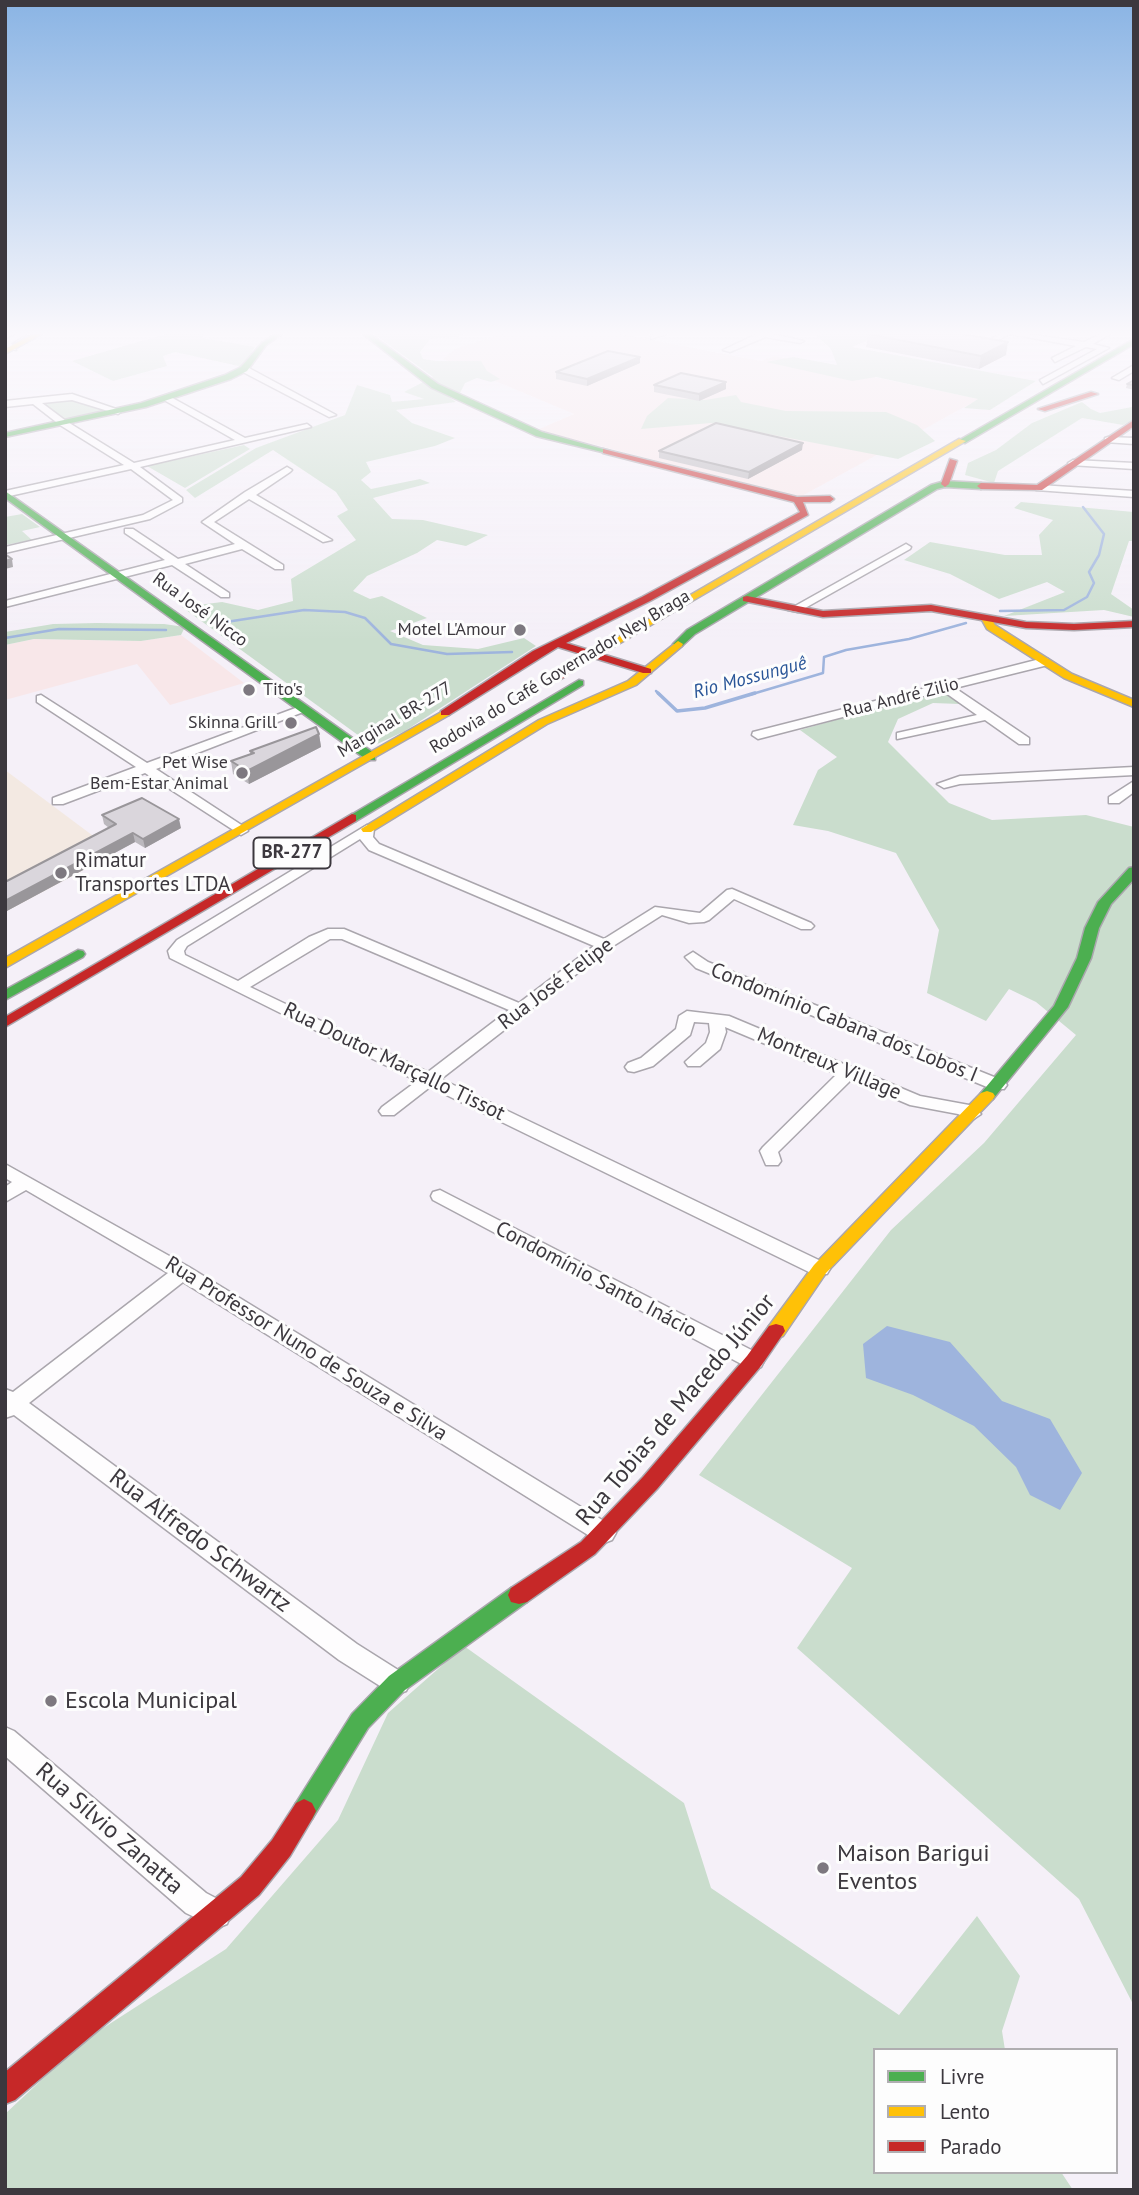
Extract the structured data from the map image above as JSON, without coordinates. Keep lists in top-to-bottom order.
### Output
{
  "streets": {
    "main road": [
      "Rua José Nicco",
      "Rodovia do Café Governador Ney Braga",
      "Marginal BR-277",
      "BR-277",
      "Rua Tobias de Macedo Júnior"
    ],
    "street": [
      "Rua André Zilio",
      "Rua José Felipe",
      "Condomínio Cabana dos Lobos I",
      "Rua Doutor Marçallo Tissot",
      "Montreux Village",
      "Condomínio Santo Inácio",
      "Rua Professor Nuno de Souza e Silva",
      "Rua Alfredo Schwartz",
      "Rua Sílvio Zanatta"
    ]
  },
  "crossings": [
    ["Rua José Nicco", "Marginal BR-277"],
    ["Rodovia do Café Governador Ney Braga", "Marginal BR-277"],
    ["Rua José Felipe", "Rua Doutor Marçallo Tissot"],
    ["Condomínio Cabana dos Lobos I", "Rua Tobias de Macedo Júnior"],
    ["Rua Doutor Marçallo Tissot", "Rua Tobias de Macedo Júnior"],
    ["Montreux Village", "Rua Tobias de Macedo Júnior"],
    ["Condomínio Santo Inácio", "Rua Tobias de Macedo Júnior"],
    ["Rua Professor Nuno de Souza e Silva", "Rua Tobias de Macedo Júnior"],
    ["Rua Tobias de Macedo Júnior", "Rua Alfredo Schwartz"],
    ["Rua Tobias de Macedo Júnior", "Rua Sílvio Zanatta"]
  ],
  "water": ["Rio Mossunguê"],
  "places": [
    "Motel L'Amour",
    "Tito's",
    "Skinna Grill",
    "Pet Wise Bem-Estar Animal",
    "Rimatur Transportes LTDA",
    "Escola Municipal",
    "Maison Barigui Eventos"
  ],
  "legend": ["Livre", "Lento", "Parado"]
}
